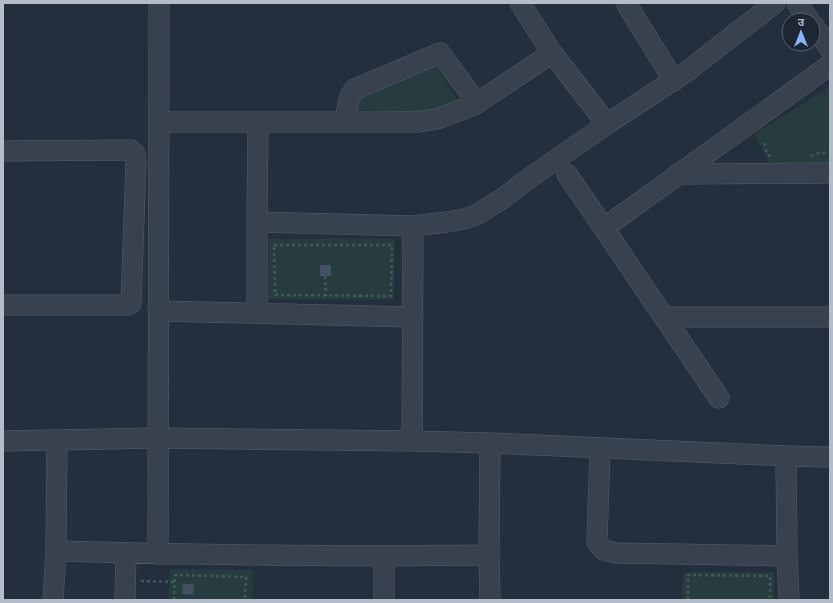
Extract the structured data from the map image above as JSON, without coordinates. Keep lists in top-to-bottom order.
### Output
{
  "north": "top"
}
